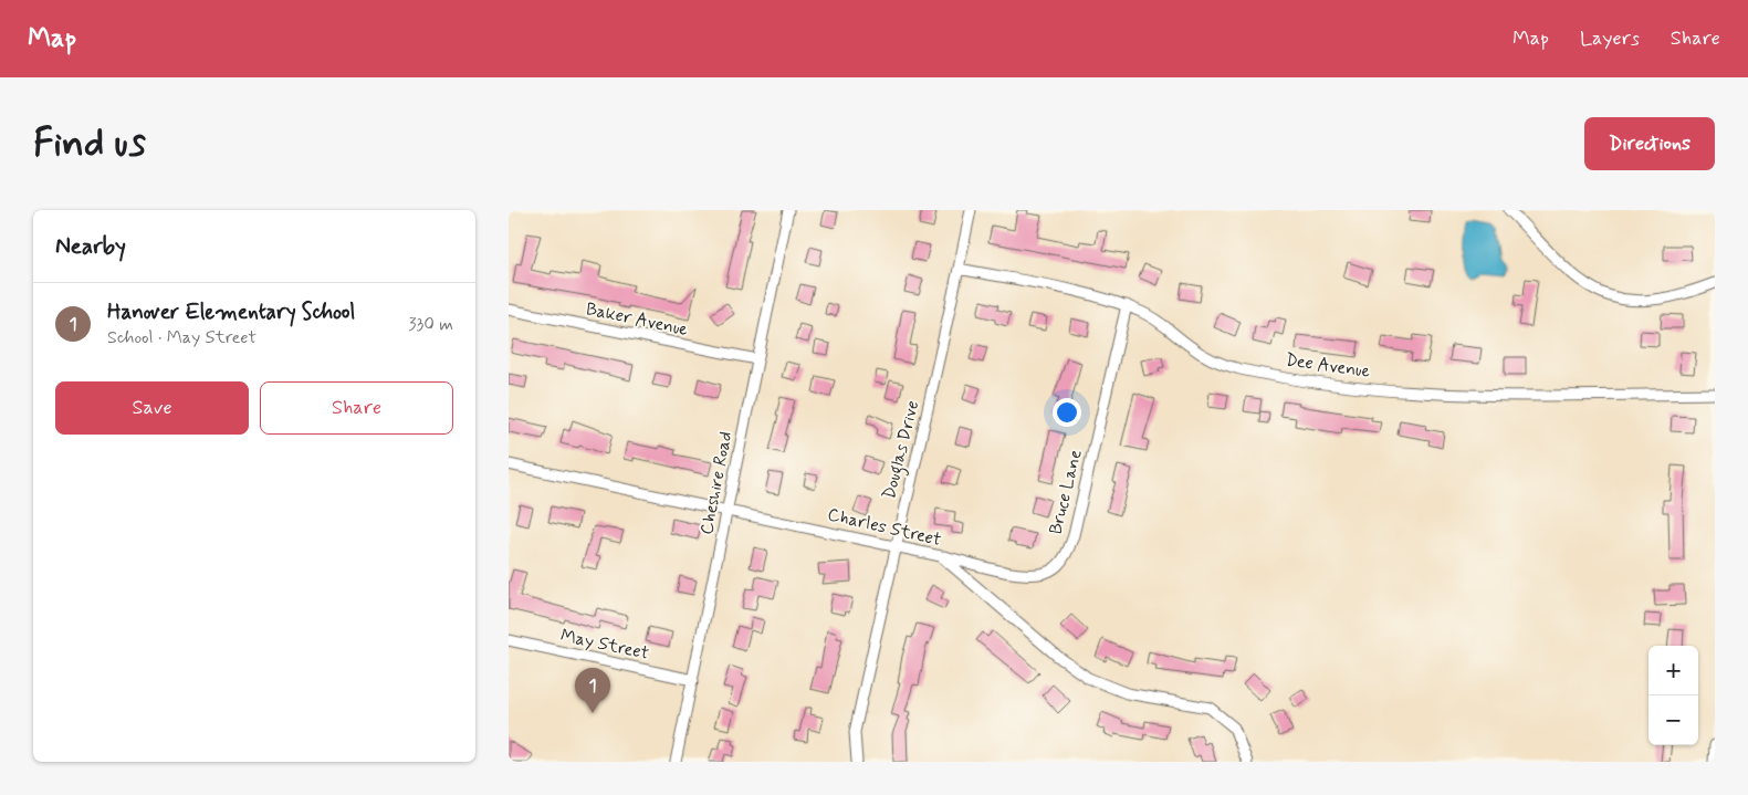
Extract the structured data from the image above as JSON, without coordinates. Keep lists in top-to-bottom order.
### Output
{
  "streets": {
    "street": [
      "Baker Avenue",
      "Dee Avenue",
      "Douglas Drive",
      "Cheshire Road",
      "Bruce Lane",
      "Charles Street",
      "May Street"
    ]
  },
  "crossings": [
    ["Baker Avenue", "Cheshire Road"],
    ["Dee Avenue", "Douglas Drive"],
    ["Dee Avenue", "Bruce Lane"],
    ["Douglas Drive", "Charles Street"],
    ["Cheshire Road", "Charles Street"],
    ["Cheshire Road", "May Street"],
    ["Bruce Lane", "Charles Street"]
  ],
  "page": {
    "header": "Map",
    "nav": ["Map", "Layers", "Share"],
    "buttons": [
      "Directions",
      ["Save", "Share"]
    ],
    "title": "Find us",
    "heading": "Nearby",
    "list": [
      {
        "mark": "1",
        "name": "Hanover Elementary School",
        "note": "School · May Street",
        "value": "330 m"
      }
    ],
    "map_buttons": ["+", "−"],
    "pins": "1"
  }
}
